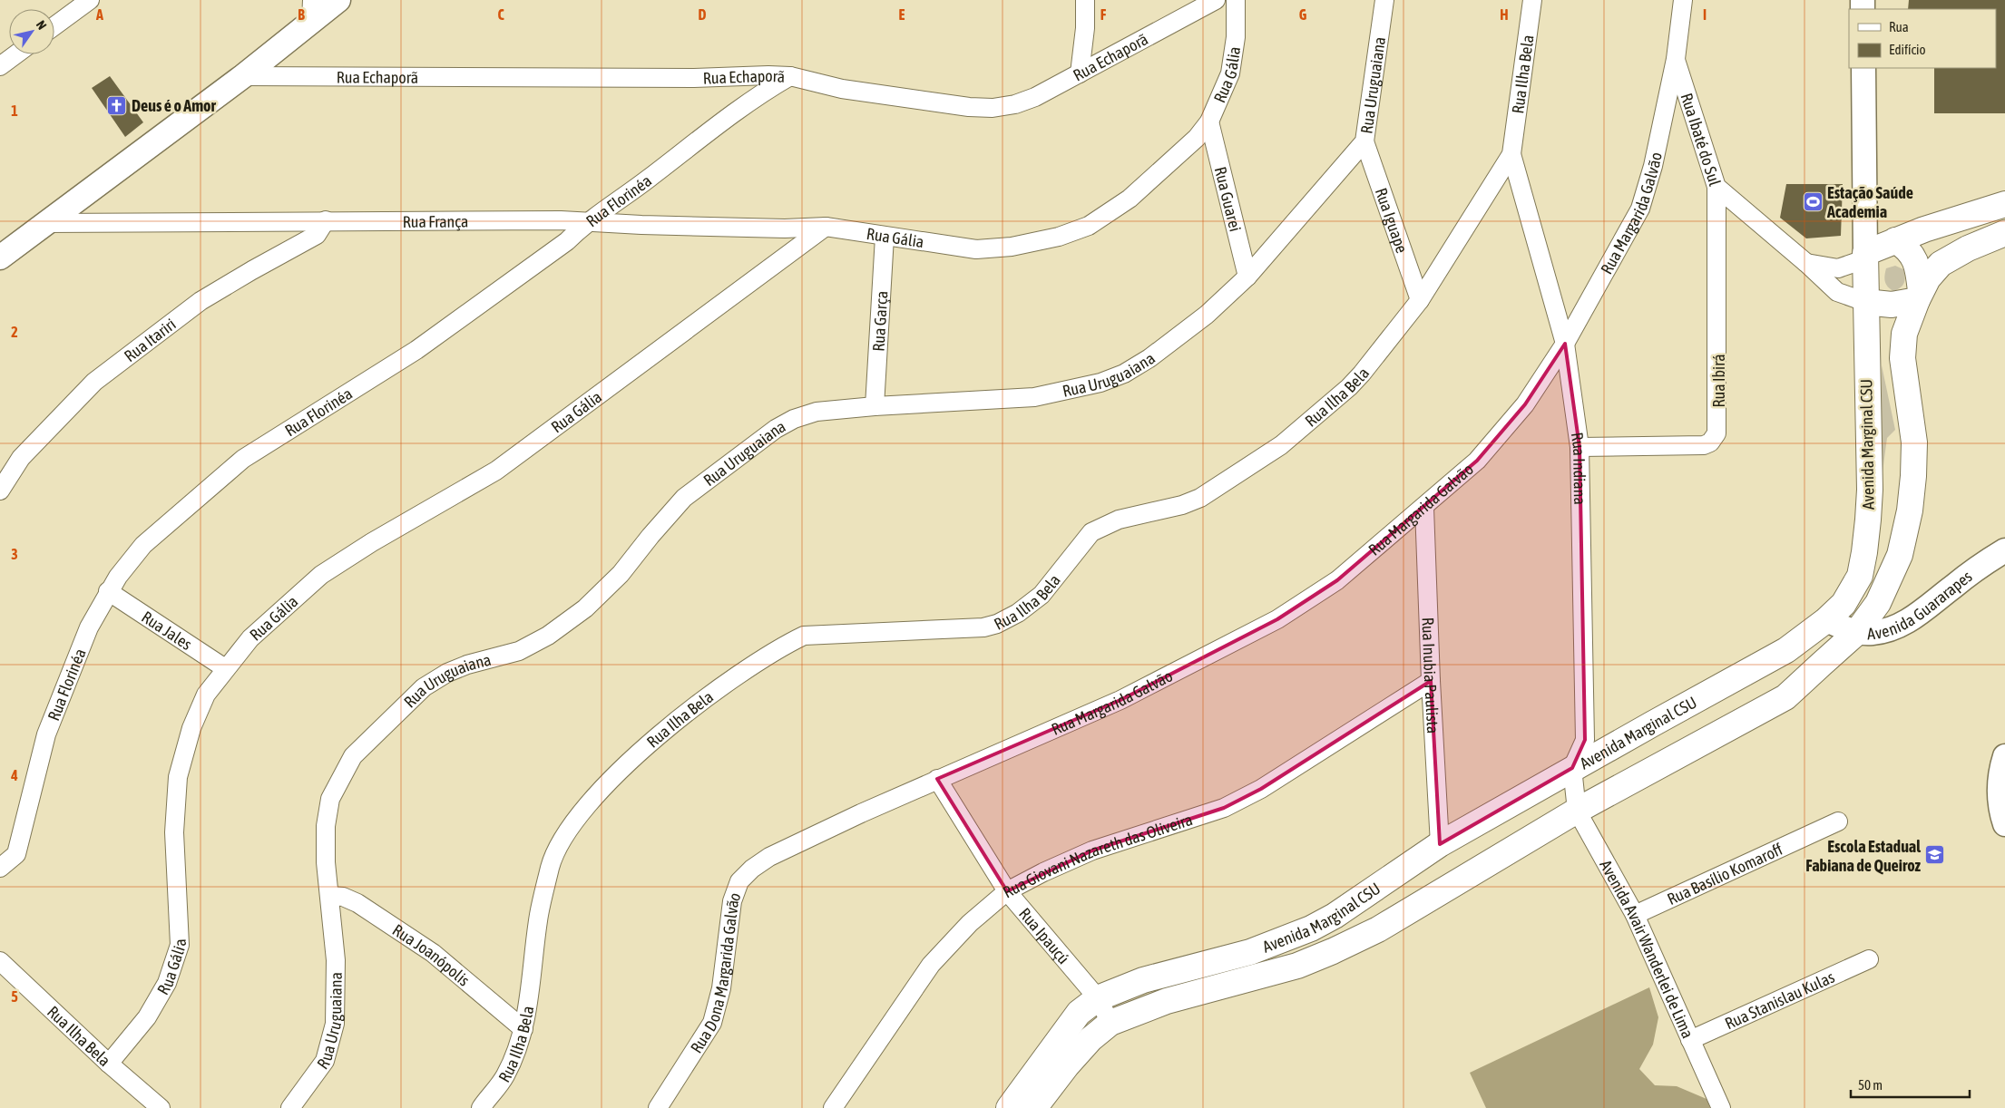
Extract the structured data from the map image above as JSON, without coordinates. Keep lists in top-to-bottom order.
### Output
{
  "streets": {
    "main road": ["Avenida Marginal CSU"],
    "street": [
      "Rua Echaporã",
      "Rua Ilha Bela",
      "Rua Gália",
      "Rua Uruguaiana",
      "Rua Ibaté do Sul",
      "Rua Guarei",
      "Rua Florinéa",
      "Rua Margarida Galvão",
      "Rua França",
      "Rua Iguape",
      "Rua Garça",
      "Rua Itariri",
      "Rua Ibirá",
      "Rua Indiana",
      "Avenida Guararapes",
      "Rua Jales",
      "Rua Inubia Paulista",
      "Rua Giovani Nazareth das Oliveira",
      "Rua Basílio Komaroff",
      "Rua Ipauçú",
      "Avenida Avair Wanderlei de Lima",
      "Rua Joanópolis",
      "Rua Dona Margarida Galvão",
      "Rua Stanislau Kulas"
    ]
  },
  "crossings": [
    ["Rua Echaporã", "Rua Florinéa"],
    ["Rua Ilha Bela", "Rua Gália"],
    ["Rua Ilha Bela", "Rua Iguape"],
    ["Rua Ilha Bela", "Rua Indiana"],
    ["Rua Ilha Bela", "Rua Joanópolis"],
    ["Rua Gália", "Rua Guarei"],
    ["Rua Gália", "Rua França"],
    ["Rua Gália", "Rua Garça"],
    ["Rua Gália", "Rua Jales"],
    ["Rua Uruguaiana", "Rua Guarei"],
    ["Rua Uruguaiana", "Rua Iguape"],
    ["Rua Uruguaiana", "Rua Garça"],
    ["Rua Uruguaiana", "Rua Joanópolis"],
    ["Rua Ibaté do Sul", "Rua Margarida Galvão"],
    ["Rua Ibaté do Sul", "Rua Ibirá"],
    ["Rua Ibaté do Sul", "Avenida Marginal CSU"],
    ["Rua Florinéa", "Rua França"],
    ["Rua Florinéa", "Rua Jales"],
    ["Rua Margarida Galvão", "Rua Indiana"],
    ["Rua Margarida Galvão", "Rua Inubia Paulista"],
    ["Rua Margarida Galvão", "Rua Ipauçú"],
    ["Rua Margarida Galvão", "Rua Dona Margarida Galvão"],
    ["Rua França", "Rua Itariri"],
    ["Rua Ibirá", "Rua Indiana"],
    ["Avenida Marginal CSU", "Rua Indiana"],
    ["Avenida Marginal CSU", "Avenida Guararapes"],
    ["Avenida Marginal CSU", "Rua Inubia Paulista"],
    ["Avenida Marginal CSU", "Rua Ipauçú"],
    ["Avenida Marginal CSU", "Avenida Avair Wanderlei de Lima"],
    ["Rua Indiana", "Avenida Avair Wanderlei de Lima"],
    ["Rua Inubia Paulista", "Rua Giovani Nazareth das Oliveira"],
    ["Rua Giovani Nazareth das Oliveira", "Rua Ipauçú"],
    ["Rua Basílio Komaroff", "Avenida Avair Wanderlei de Lima"],
    ["Avenida Avair Wanderlei de Lima", "Rua Stanislau Kulas"]
  ],
  "places": {
    "church": ["Deus é o Amor"],
    "sports": ["Estação Saúde Academia"],
    "school or university": ["Escola Estadual Fabiana de Queiroz"]
  },
  "legend": ["Rua", "Edifício"],
  "scale_bar": "50 m",
  "north": "top right",
  "grid": {
    "columns": [
      "A",
      "B",
      "C",
      "D",
      "E",
      "F",
      "G",
      "H",
      "I"
    ],
    "rows": [
      "1",
      "2",
      "3",
      "4",
      "5"
    ]
  }
}
